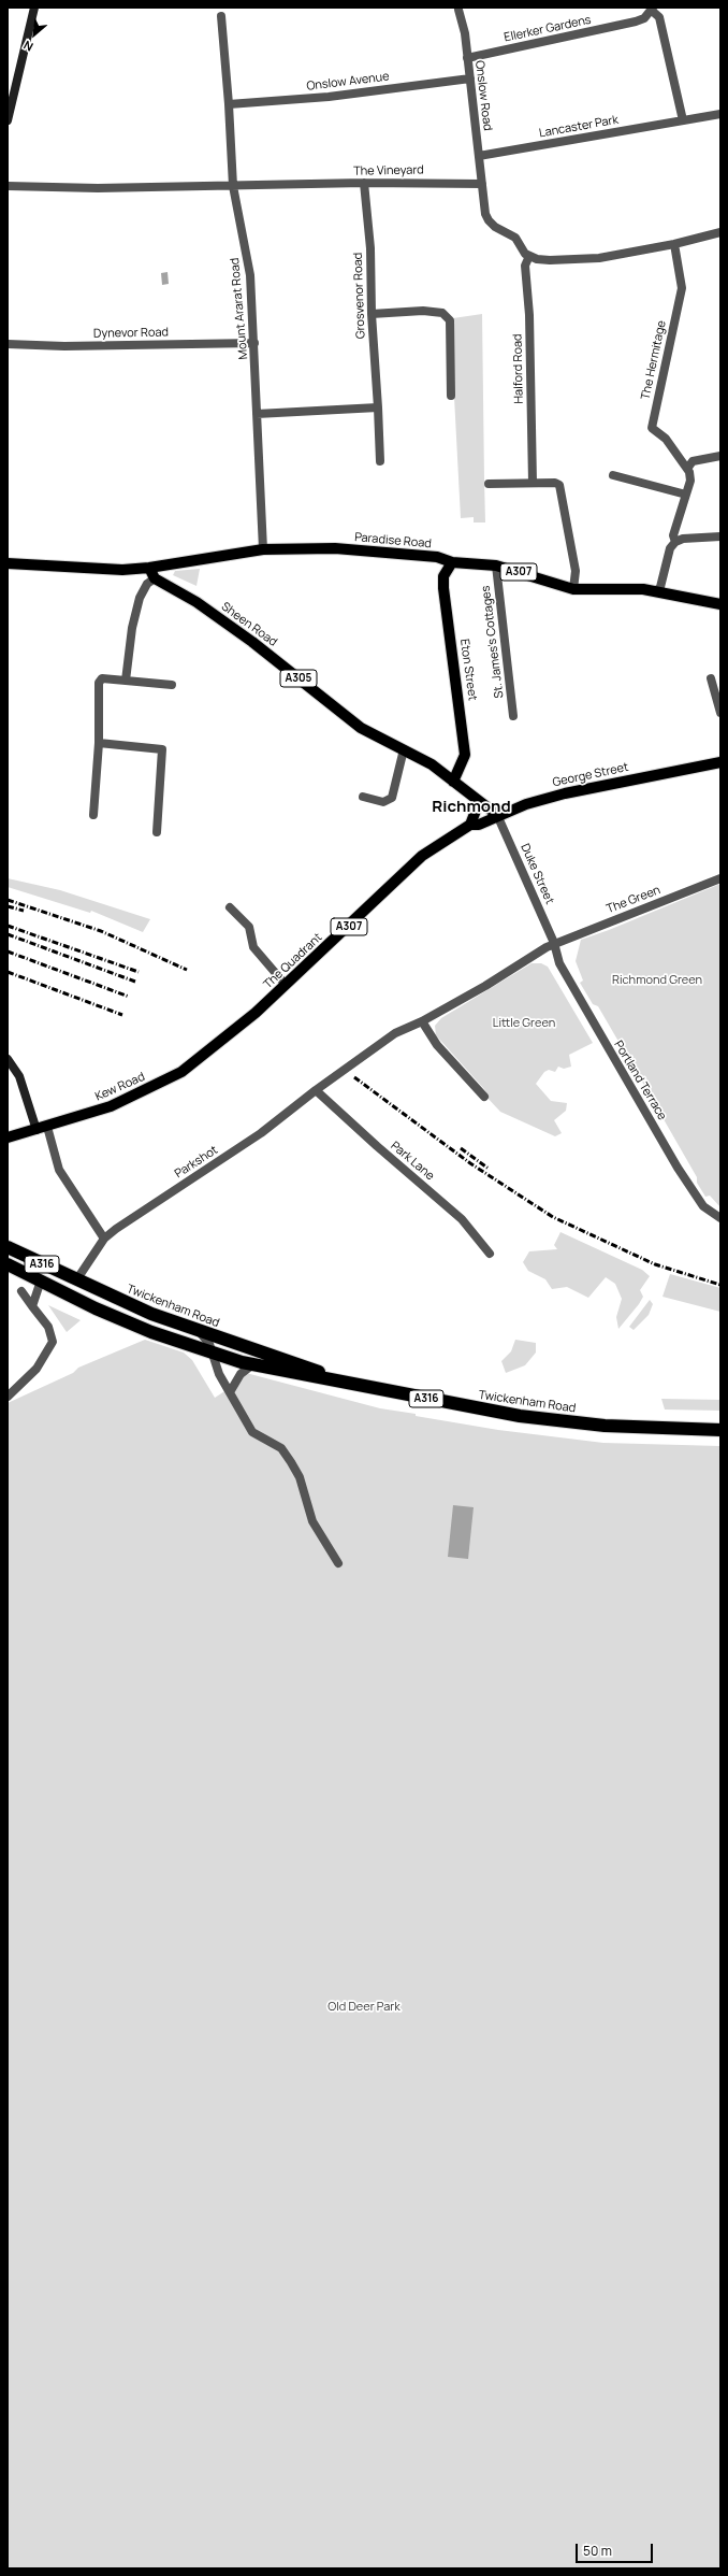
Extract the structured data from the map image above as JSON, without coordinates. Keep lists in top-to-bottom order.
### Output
{
  "streets": {
    "highway": ["A316", "Twickenham Road"],
    "main road": [
      "Paradise Road",
      "A307",
      "Sheen Road",
      "Eton Street",
      "A305",
      "George Street",
      "The Quadrant",
      "Kew Road"
    ],
    "street": [
      "Ellerker Gardens",
      "Onslow Avenue",
      "Onslow Road",
      "Lancaster Park",
      "The Vineyard",
      "Grosvenor Road",
      "Mount Ararat Road",
      "Dynevor Road",
      "The Hermitage",
      "Halford Road",
      "St. James's Cottages",
      "Duke Street",
      "The Green",
      "Portland Terrace",
      "Park Lane",
      "Parkshot"
    ]
  },
  "crossings": [
    ["Ellerker Gardens", "Onslow Road"],
    ["Onslow Avenue", "Onslow Road"],
    ["Onslow Avenue", "Mount Ararat Road"],
    ["Onslow Road", "Lancaster Park"],
    ["Onslow Road", "The Vineyard"],
    ["The Vineyard", "Grosvenor Road"],
    ["The Vineyard", "Mount Ararat Road"],
    ["Mount Ararat Road", "Dynevor Road"],
    ["Mount Ararat Road", "Paradise Road"],
    ["Paradise Road", "A307"],
    ["Paradise Road", "St. James's Cottages"],
    ["Paradise Road", "Eton Street"],
    ["Sheen Road", "Eton Street"],
    ["Sheen Road", "George Street"],
    ["Sheen Road", "Duke Street"],
    ["George Street", "Duke Street"],
    ["George Street", "The Quadrant"],
    ["Duke Street", "The Green"],
    ["Duke Street", "Portland Terrace"],
    ["The Green", "Portland Terrace"],
    ["The Quadrant", "Kew Road"],
    ["Park Lane", "Parkshot"],
    ["Parkshot", "Twickenham Road"]
  ],
  "districts": ["Richmond"],
  "parks": ["Richmond Green", "Little Green", "Old Deer Park"],
  "scale_bar": "50 m",
  "north": "bottom left"
}
